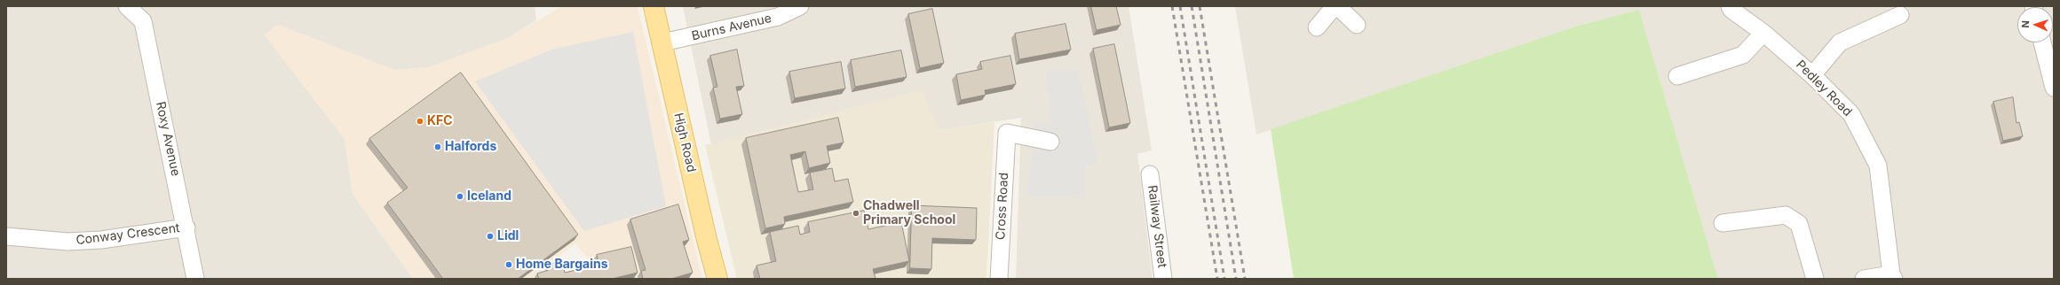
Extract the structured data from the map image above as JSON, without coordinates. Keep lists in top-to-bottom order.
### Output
{
  "streets": {
    "main road": ["High Road"],
    "street": [
      "Burns Avenue",
      "Pedley Road",
      "Roxy Avenue",
      "Cross Road",
      "Railway Street",
      "Conway Crescent"
    ]
  },
  "crossings": [
    ["Burns Avenue", "High Road"],
    ["Roxy Avenue", "Conway Crescent"]
  ],
  "places": [
    "KFC",
    "Halfords",
    "Iceland",
    "Chadwell Primary School",
    "Lidl",
    "Home Bargains"
  ],
  "north": "left"
}
